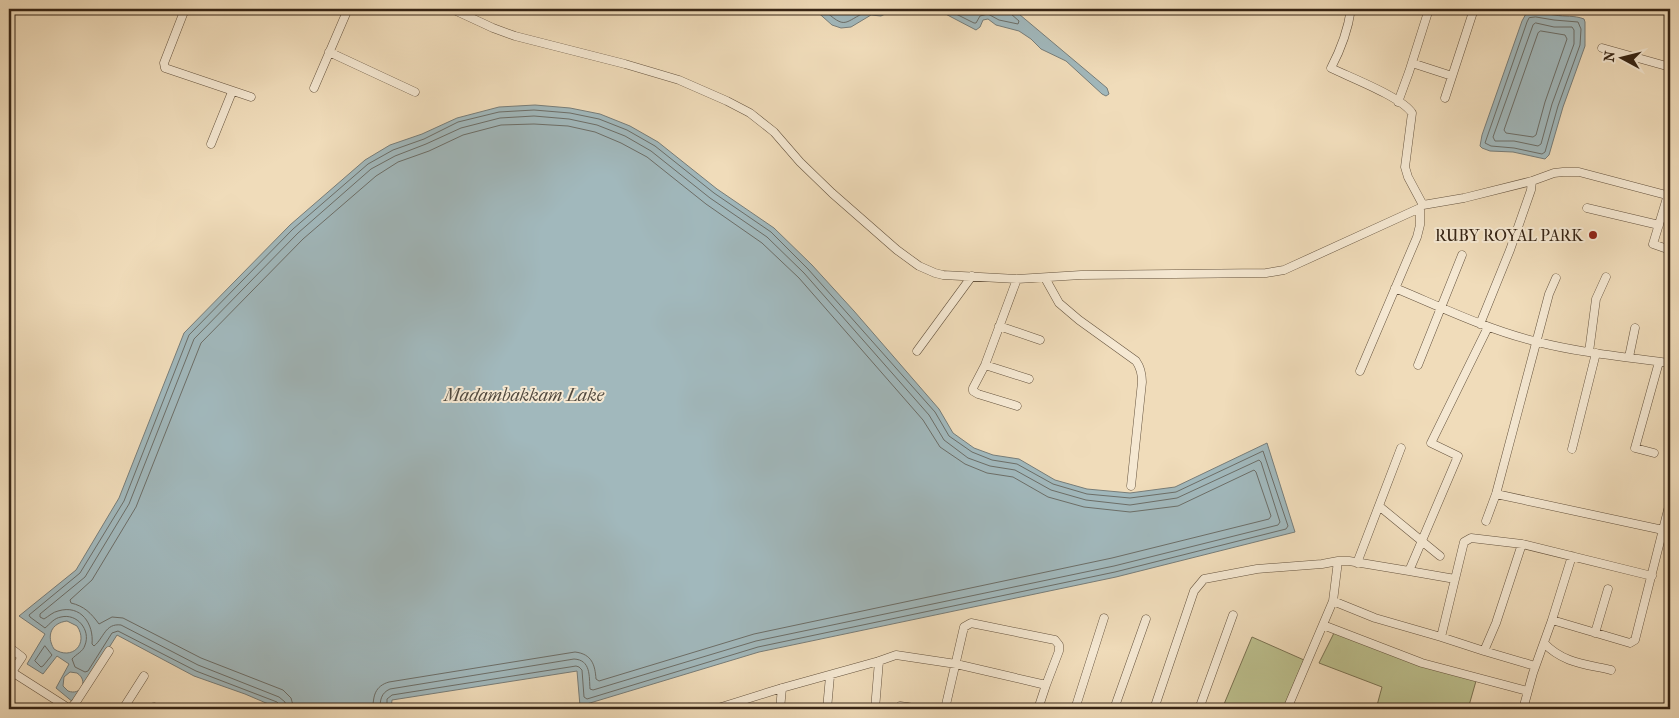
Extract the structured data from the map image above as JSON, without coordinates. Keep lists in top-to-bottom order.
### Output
{
  "water": ["Madambakkam Lake"],
  "places": ["RUBY ROYAL PARK"],
  "north": "left"
}
